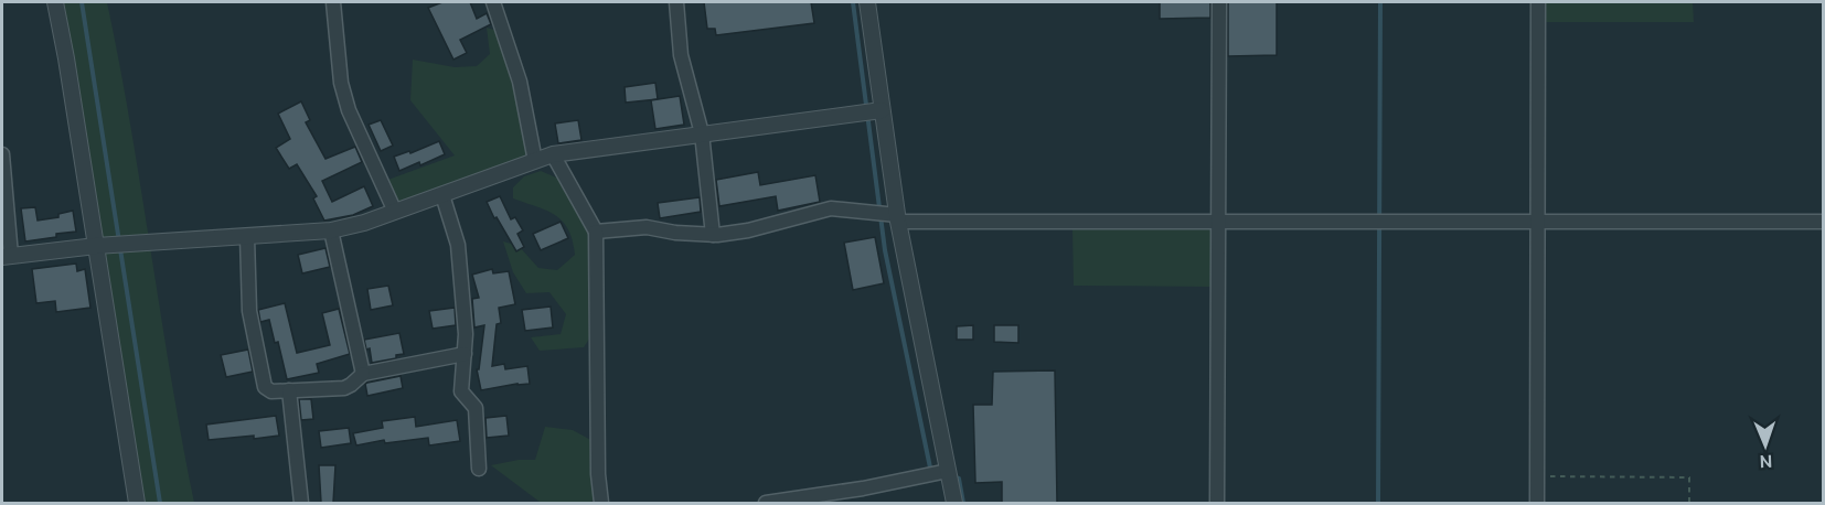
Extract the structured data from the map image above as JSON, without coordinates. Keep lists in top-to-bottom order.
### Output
{
  "north": "bottom"
}
